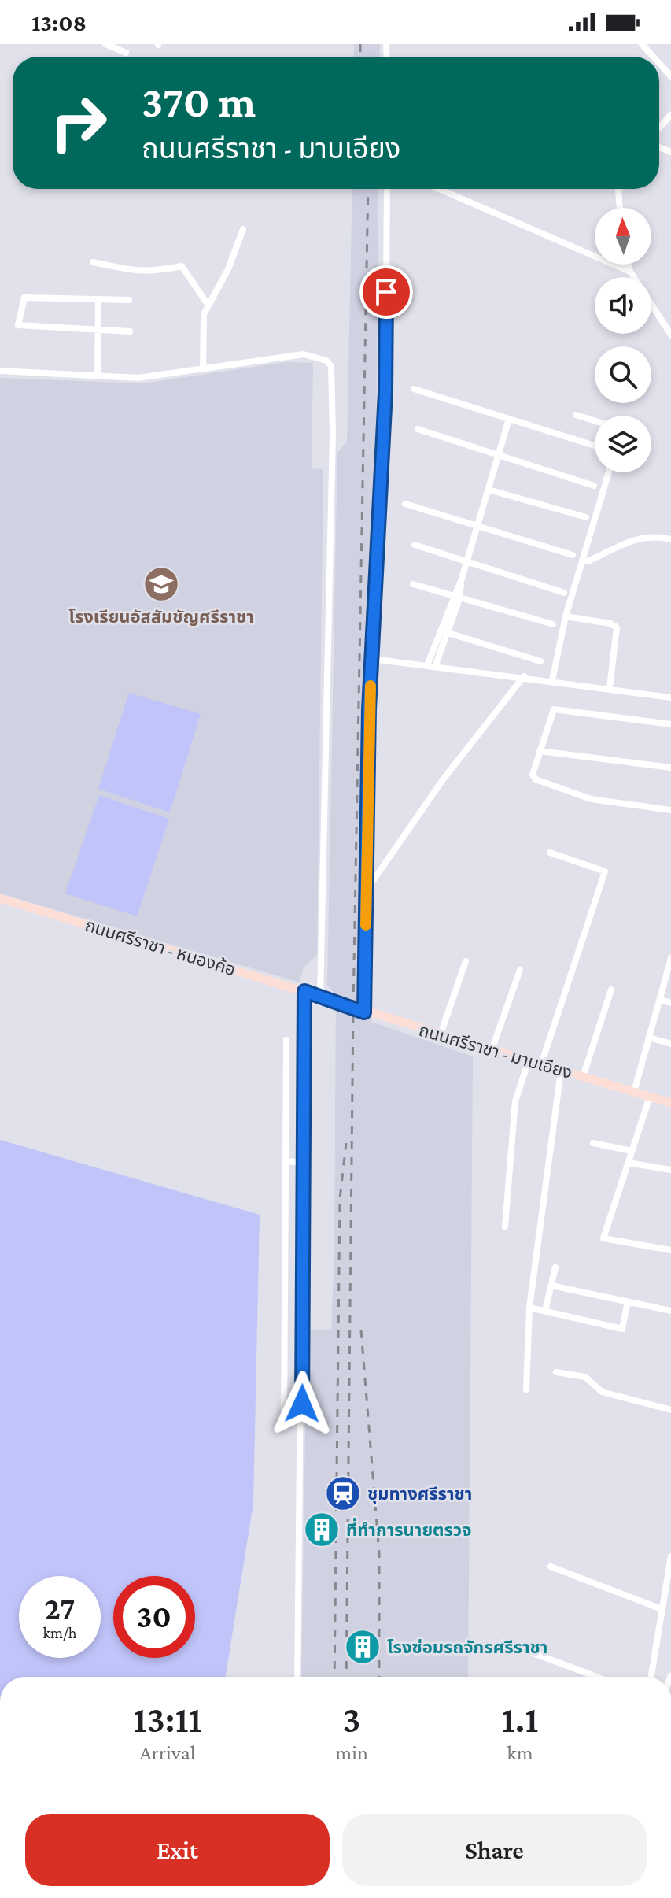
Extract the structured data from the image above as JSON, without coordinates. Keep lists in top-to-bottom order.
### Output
{
  "streets": {
    "main road": ["ถนนศรีราชา - หนองค้อ", "ถนนศรีราชา - มาบเอียง"]
  },
  "crossings": [
    ["ถนนศรีราชา - หนองค้อ", "ถนนศรีราชา - มาบเอียง"]
  ],
  "places": {
    "school or university": ["โรงเรียนอัสสัมชัญศรีราชา"],
    "station": ["ชุมทางศรีราชา"],
    "building": ["ที่ทำการนายตรวจ", "โรงซ่อมรถจักรศรีราชา"]
  },
  "north": "top",
  "page": {
    "status": "13:08",
    "turn": ["370 m", "ถนนศรีราชา - มาบเอียง"],
    "speed": "27 km/h",
    "limit": "30",
    "eta": [
      "13:11",
      "Arrival",
      "3",
      "min",
      "1.1",
      "km"
    ],
    "buttons": ["Exit", "Share"]
  }
}
